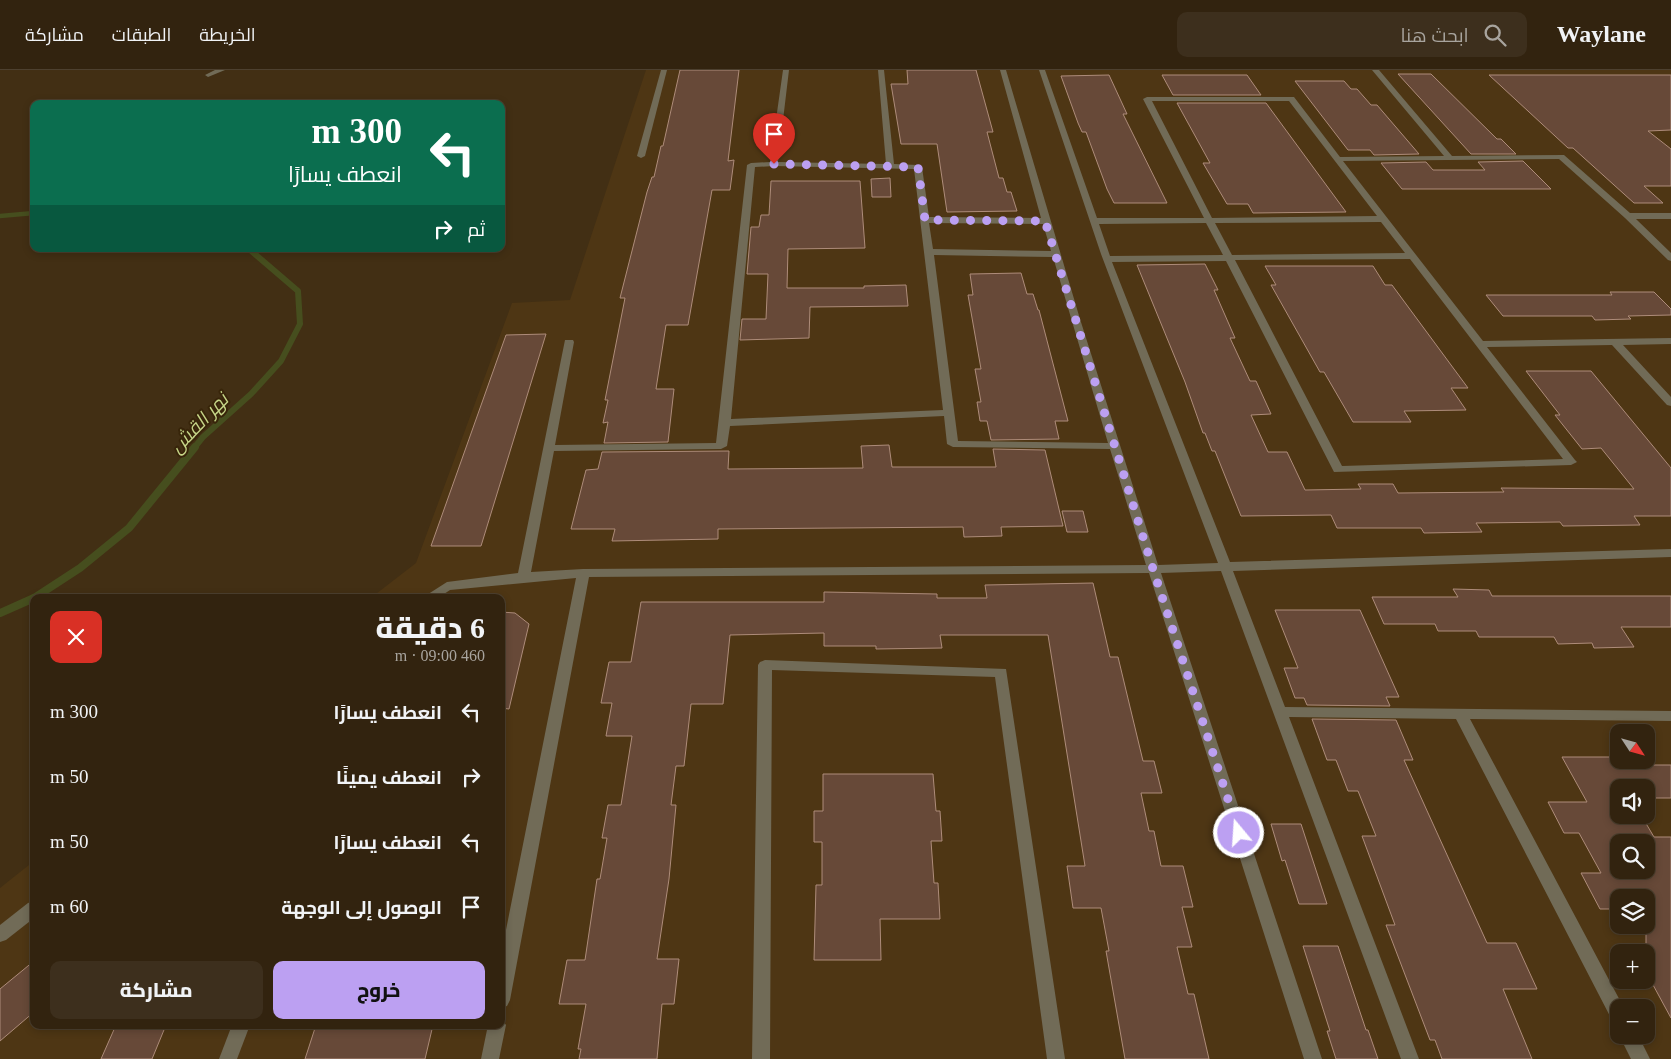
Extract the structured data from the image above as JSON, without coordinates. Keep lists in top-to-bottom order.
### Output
{
  "water": ["نهر القش"],
  "north": "bottom right",
  "page": {
    "header": "Waylane",
    "search": "ابحث هنا",
    "nav": ["الخريطة", "الطبقات", "مشاركة"],
    "turn": ["300 m", "انعطف يسارًا"],
    "then": "ثم",
    "heading": ["6 دقيقة", "460 m · 09:00"],
    "list": [
      {
        "name": "انعطف يسارًا",
        "value": "300 m"
      },
      {
        "name": "انعطف يمينًا",
        "value": "50 m"
      },
      {
        "name": "انعطف يسارًا",
        "value": "50 m"
      },
      {
        "name": "الوصول إلى الوجهة",
        "value": "60 m"
      }
    ],
    "map_buttons": ["+", "−"],
    "buttons": ["خروج", "مشاركة"]
  }
}
